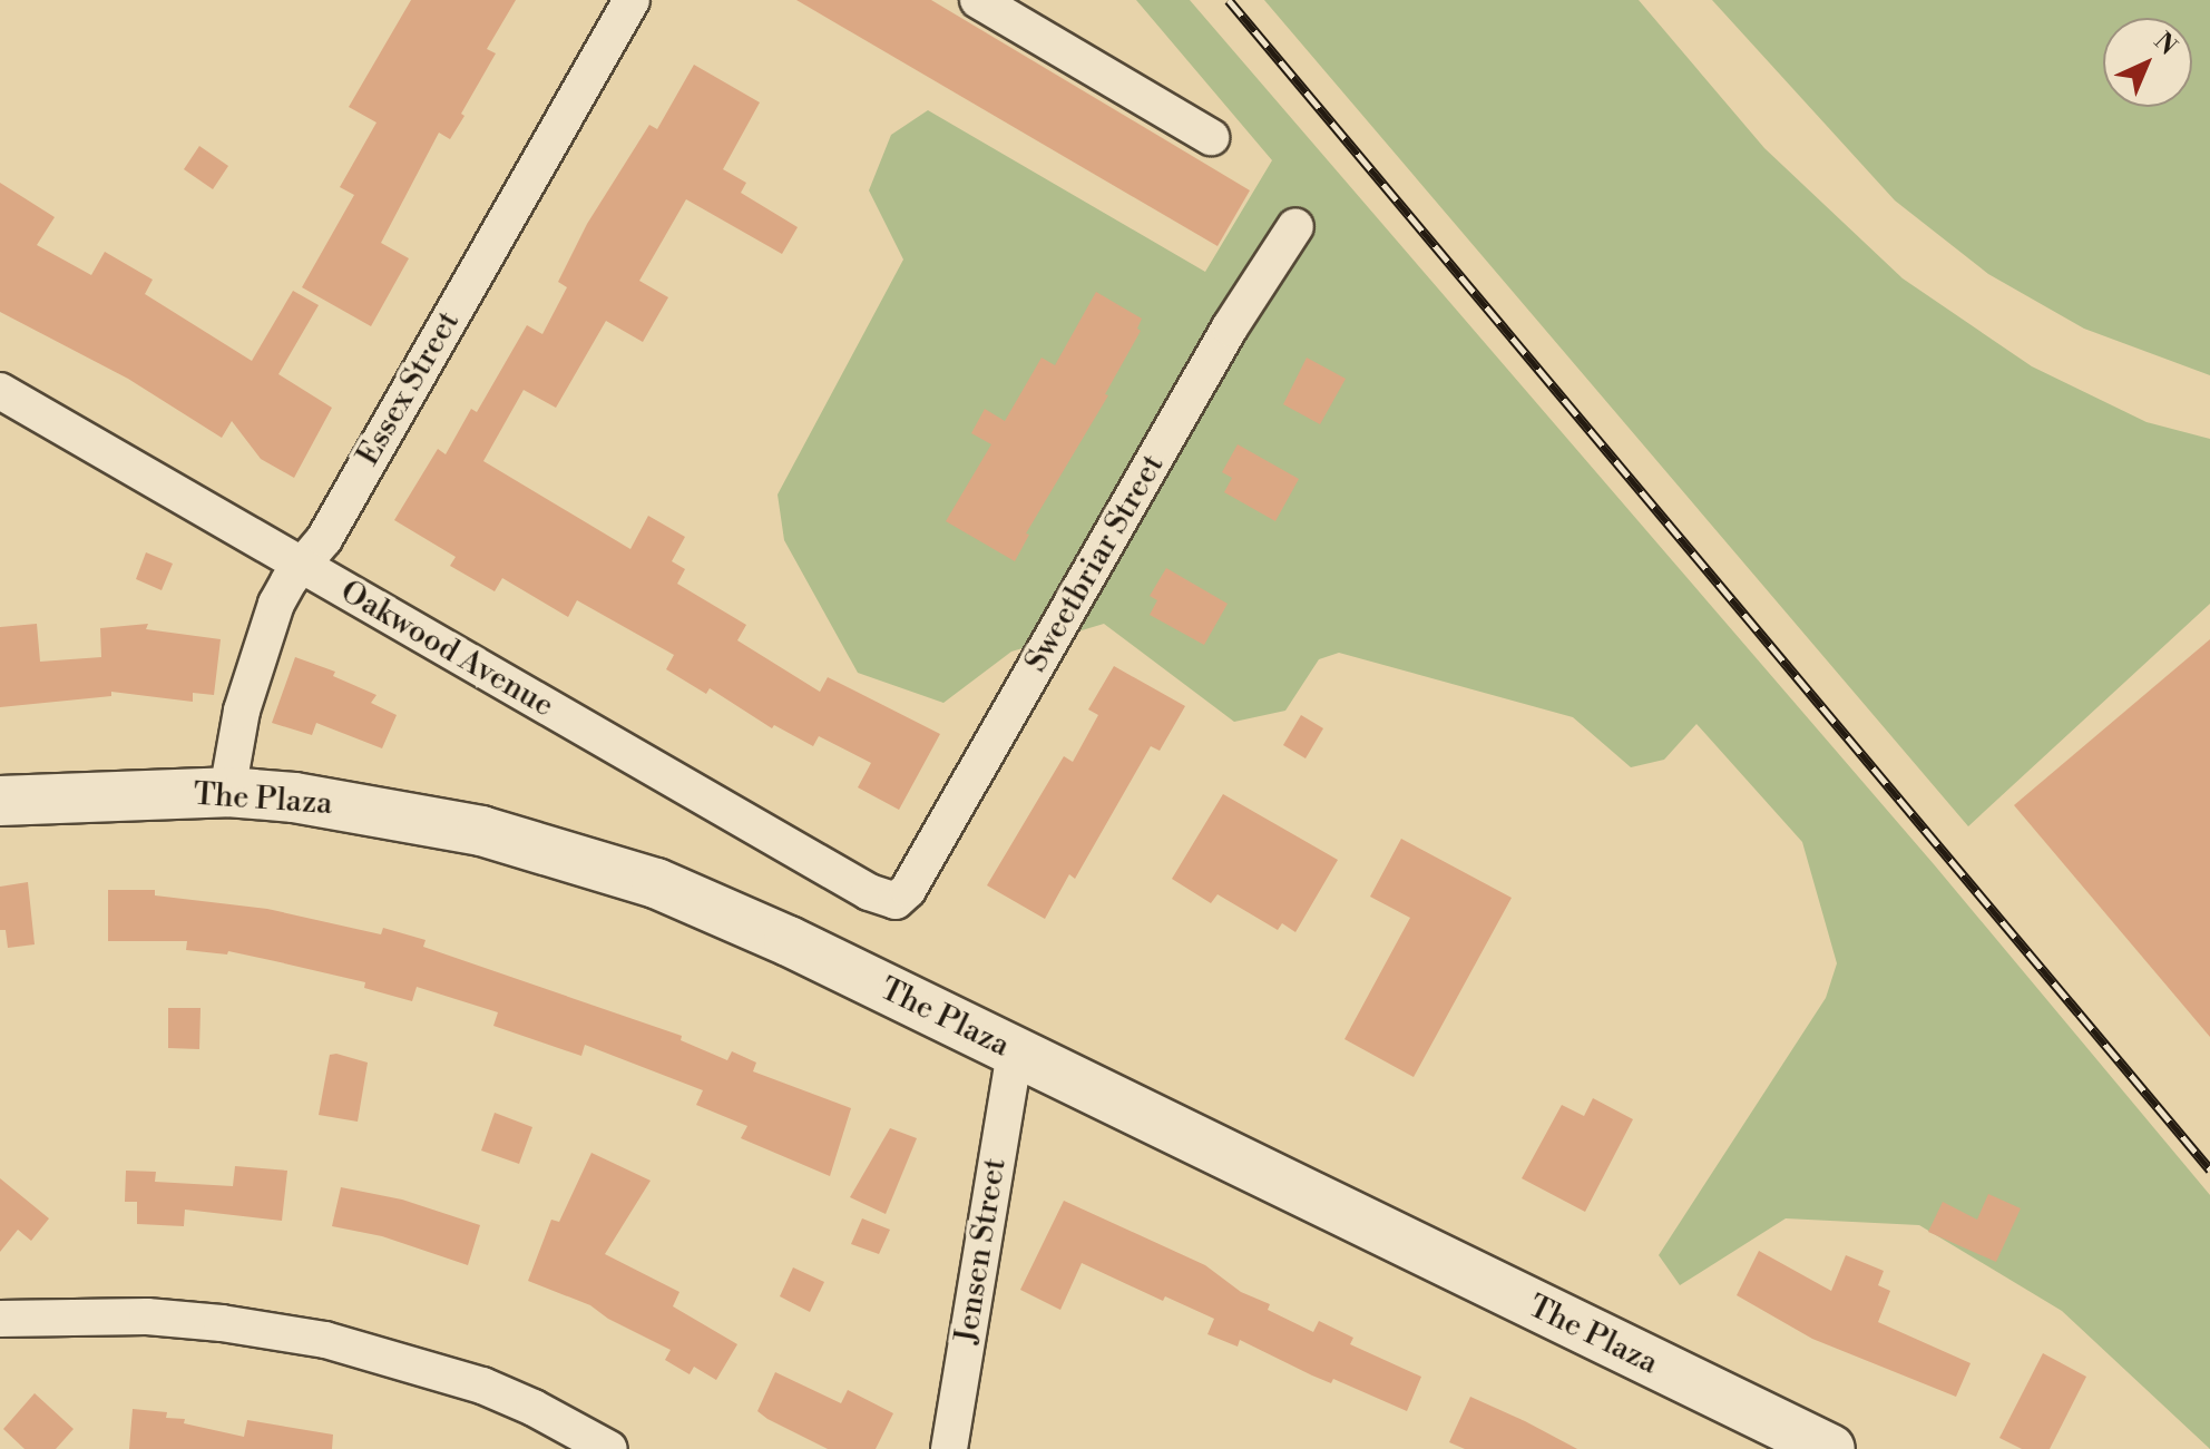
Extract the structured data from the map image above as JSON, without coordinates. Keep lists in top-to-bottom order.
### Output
{
  "streets": {
    "main road": ["The Plaza"],
    "street": [
      "Essex Street",
      "Sweetbriar Street",
      "Oakwood Avenue",
      "Jensen Street"
    ]
  },
  "crossings": [
    ["Essex Street", "Oakwood Avenue"],
    ["Essex Street", "The Plaza"],
    ["Sweetbriar Street", "Oakwood Avenue"],
    ["The Plaza", "Jensen Street"]
  ],
  "north": "top right"
}
